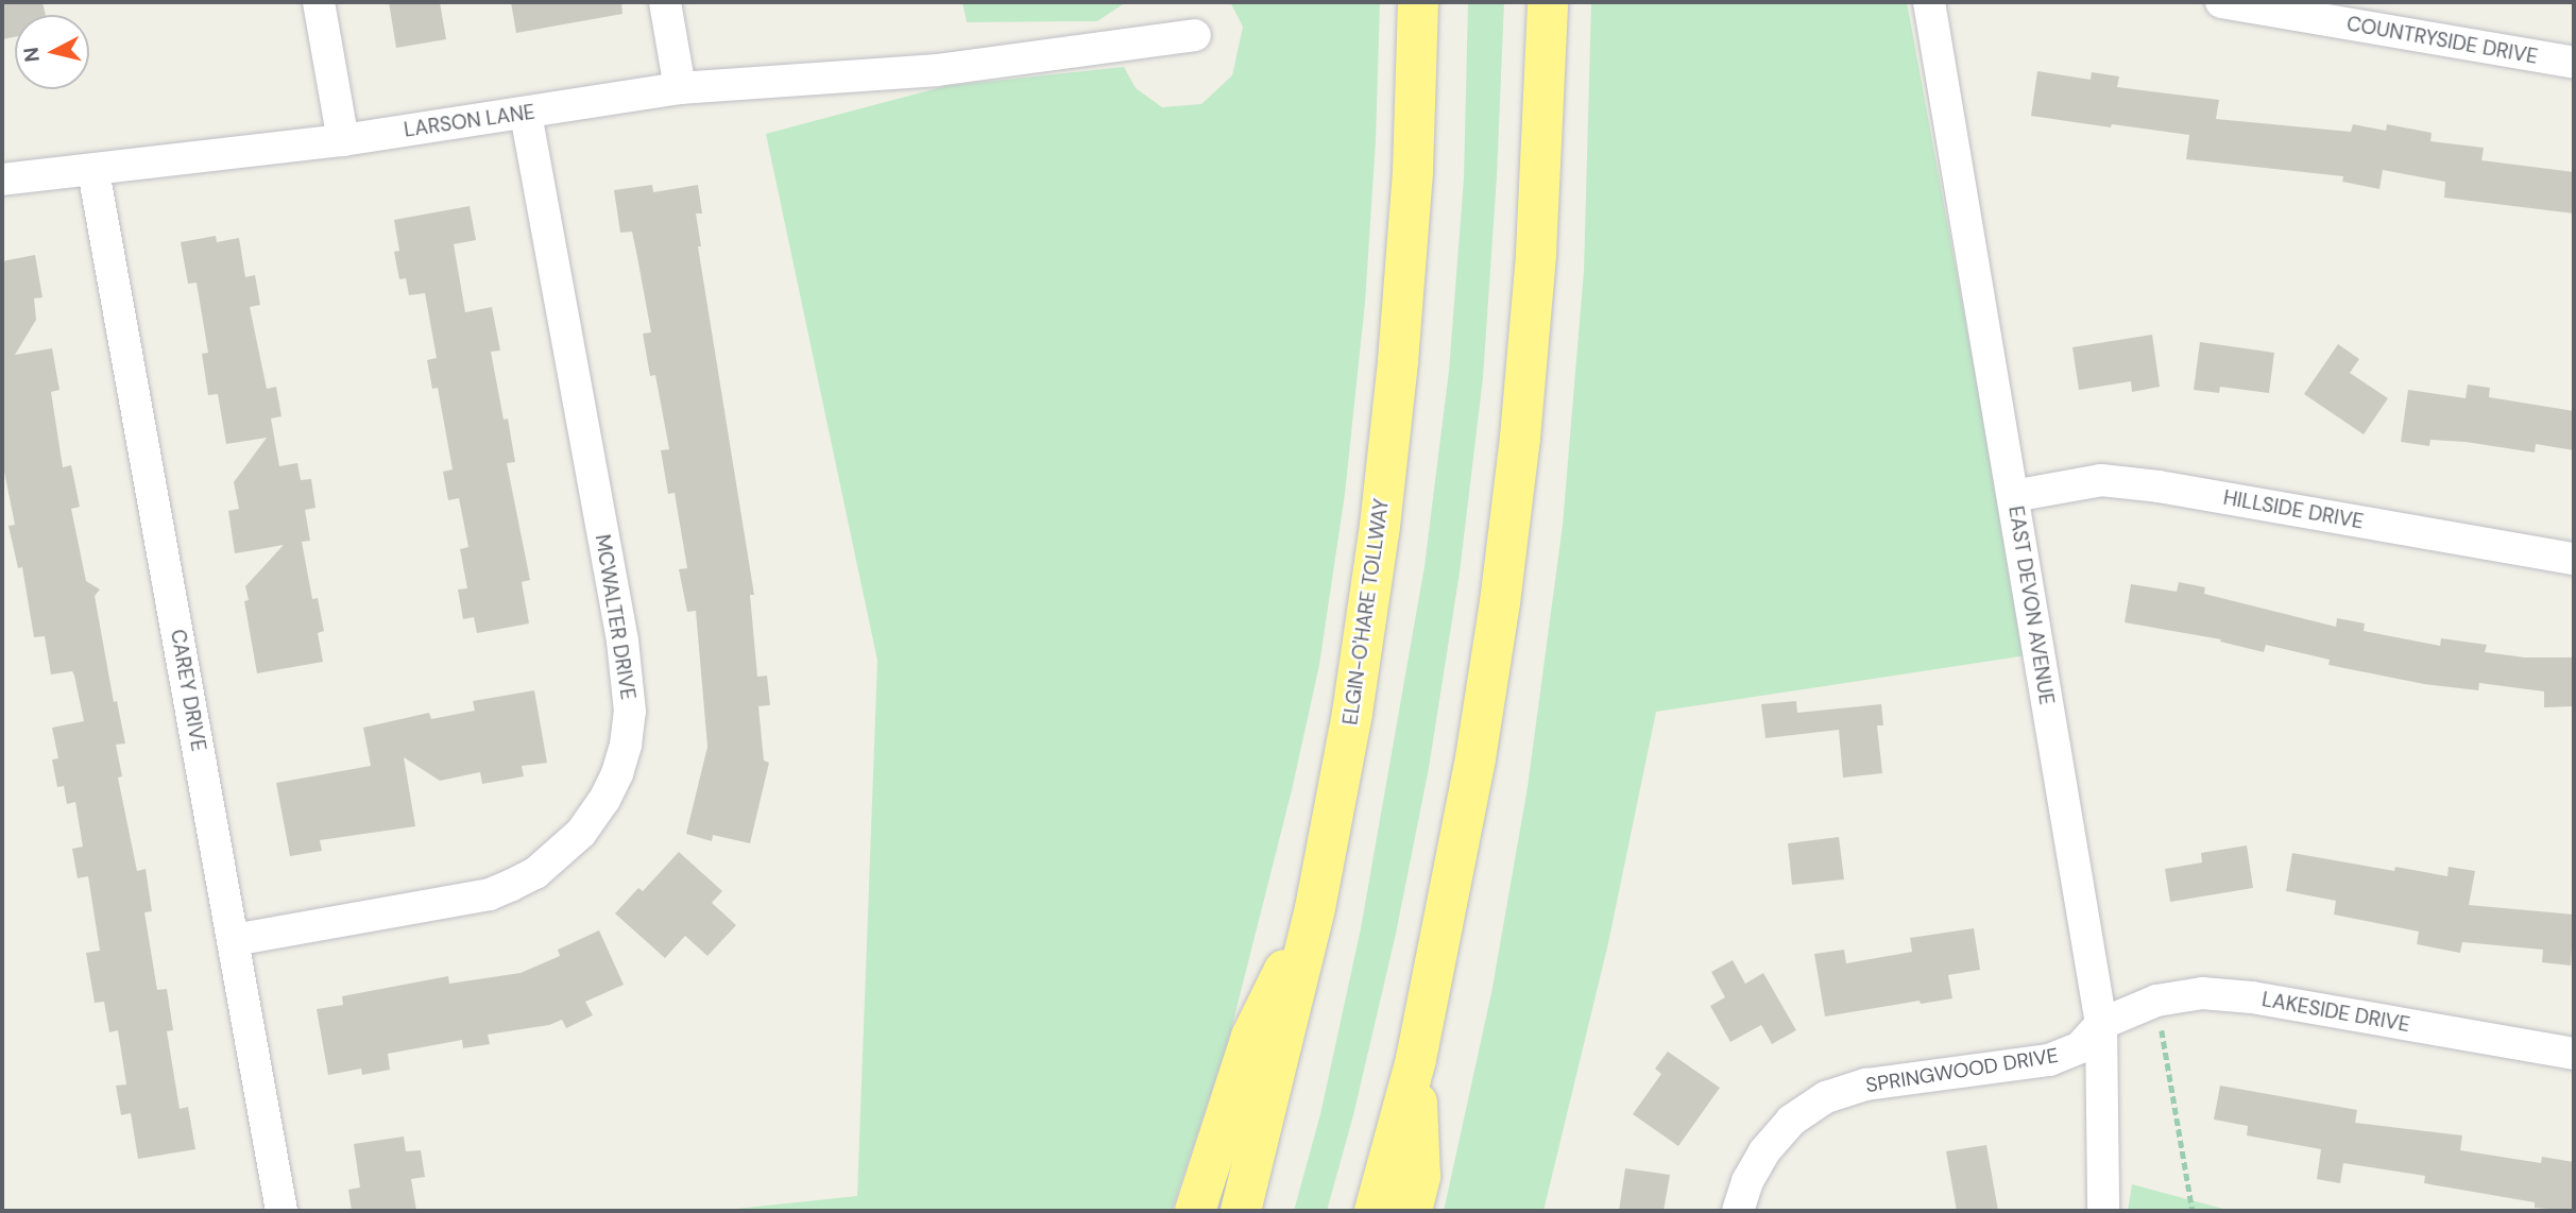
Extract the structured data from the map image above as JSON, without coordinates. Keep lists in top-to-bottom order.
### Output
{
  "streets": {
    "highway": ["ELGIN-O'HARE TOLLWAY"],
    "street": [
      "COUNTRYSIDE DRIVE",
      "LARSON LANE",
      "HILLSIDE DRIVE",
      "EAST DEVON AVENUE",
      "MCWALTER DRIVE",
      "CAREY DRIVE",
      "LAKESIDE DRIVE",
      "SPRINGWOOD DRIVE"
    ]
  },
  "crossings": [
    ["LARSON LANE", "MCWALTER DRIVE"],
    ["LARSON LANE", "CAREY DRIVE"],
    ["HILLSIDE DRIVE", "EAST DEVON AVENUE"],
    ["EAST DEVON AVENUE", "LAKESIDE DRIVE"],
    ["EAST DEVON AVENUE", "SPRINGWOOD DRIVE"],
    ["MCWALTER DRIVE", "CAREY DRIVE"],
    ["LAKESIDE DRIVE", "SPRINGWOOD DRIVE"]
  ],
  "north": "left"
}
